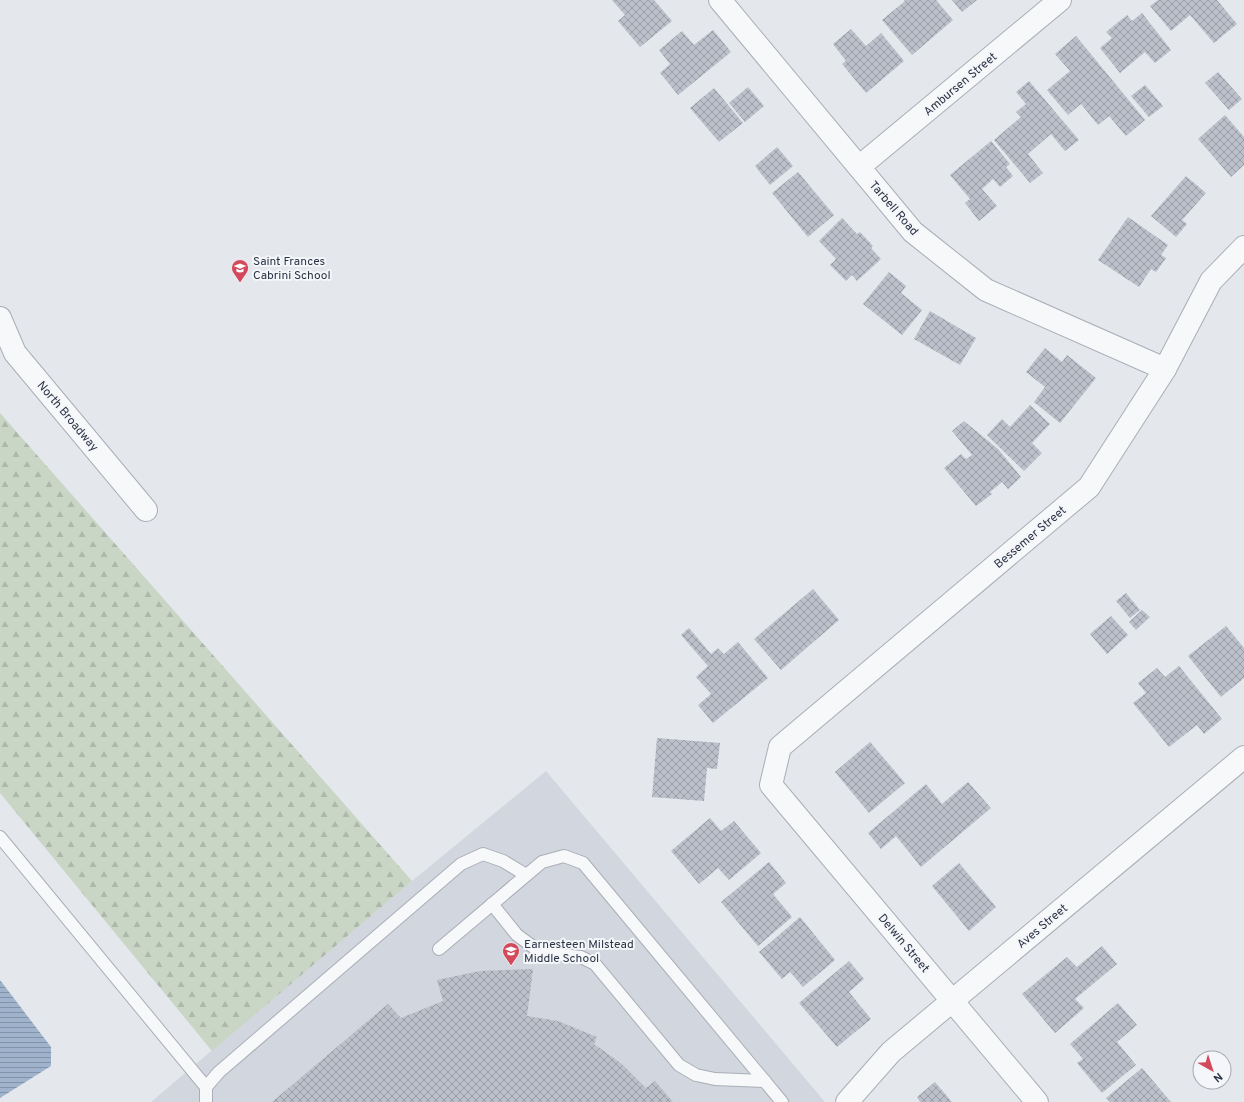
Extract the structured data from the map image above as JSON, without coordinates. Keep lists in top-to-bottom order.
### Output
{
  "streets": {
    "street": [
      "Ambursen Street",
      "Tarbell Road",
      "North Broadway",
      "Bessemer Street",
      "Aves Street",
      "Delwin Street"
    ]
  },
  "crossings": [
    ["Ambursen Street", "Tarbell Road"],
    ["Tarbell Road", "Bessemer Street"],
    ["Bessemer Street", "Delwin Street"],
    ["Aves Street", "Delwin Street"]
  ],
  "places": {
    "school or university": ["Saint Frances Cabrini School", "Earnesteen Milstead Middle School"]
  },
  "north": "bottom right"
}
